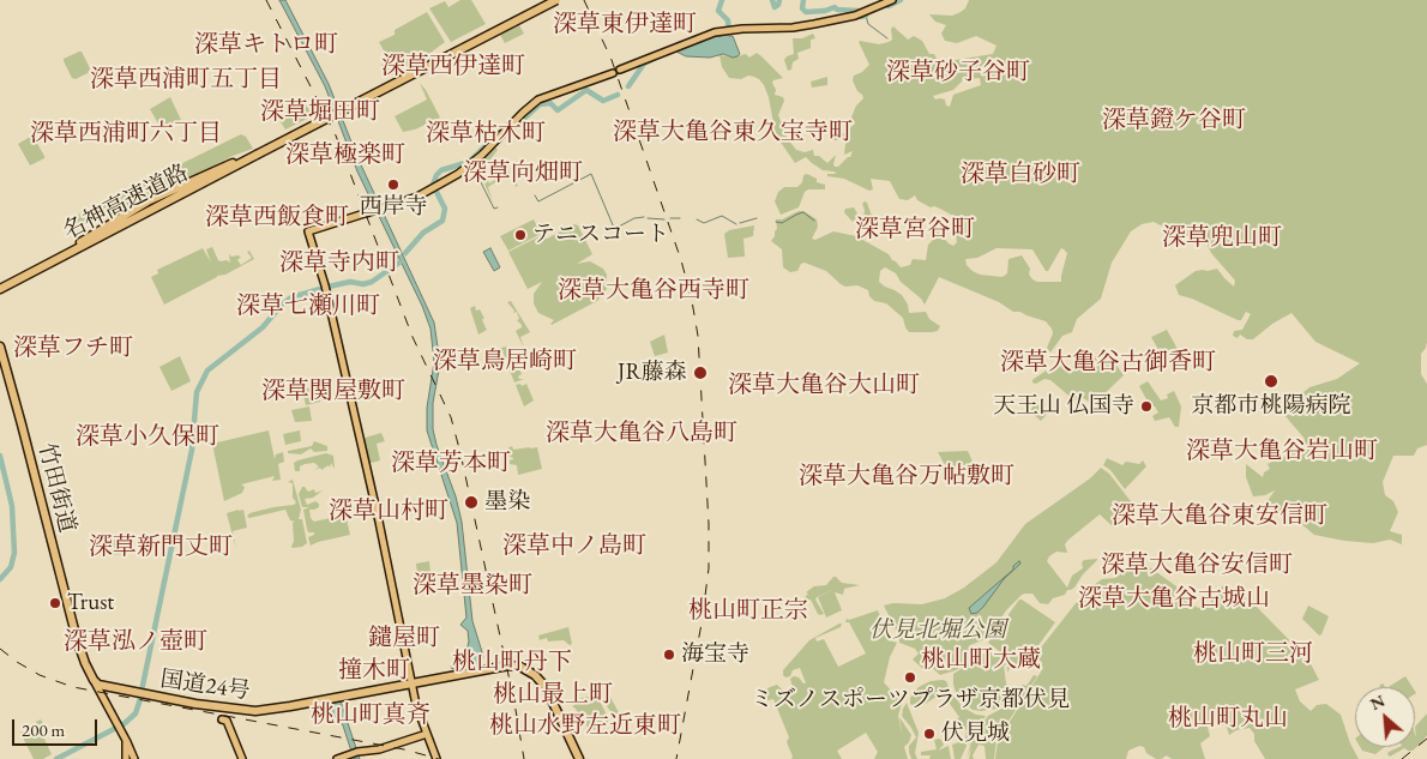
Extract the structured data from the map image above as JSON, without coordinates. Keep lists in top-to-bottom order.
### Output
{
  "streets": {
    "highway": ["名神高速道路", "竹田街道", "国道24号"]
  },
  "crossings": [
    ["竹田街道", "国道24号"]
  ],
  "districts": [
    "深草東伊達町",
    "深草キトロ町",
    "深草西伊達町",
    "深草砂子谷町",
    "深草西浦町五丁目",
    "深草堀田町",
    "深草鐙ケ谷町",
    "深草大亀谷東久宝寺町",
    "深草西浦町六丁目",
    "深草枯木町",
    "深草極楽町",
    "深草向畑町",
    "深草白砂町",
    "深草西飯食町",
    "深草宮谷町",
    "深草兜山町",
    "深草寺内町",
    "深草大亀谷西寺町",
    "深草七瀬川町",
    "深草フチ町",
    "深草鳥居崎町",
    "深草大亀谷古御香町",
    "深草大亀谷大山町",
    "深草関屋敷町",
    "深草大亀谷八島町",
    "深草小久保町",
    "深草大亀谷岩山町",
    "深草芳本町",
    "深草大亀谷万帖敷町",
    "深草山村町",
    "深草大亀谷東安信町",
    "深草中ノ島町",
    "深草新門丈町",
    "深草大亀谷安信町",
    "深草墨染町",
    "深草大亀谷古城山",
    "桃山町正宗",
    "鑓屋町",
    "深草泓ノ壺町",
    "桃山町三河",
    "桃山町大蔵",
    "桃山町丹下",
    "撞木町",
    "桃山最上町",
    "桃山町真斉",
    "桃山町丸山",
    "桃山水野左近東町"
  ],
  "parks": ["伏見北堀公園"],
  "places": [
    "西岸寺",
    "テニスコート",
    "JR藤森",
    "京都市桃陽病院",
    "天王山 仏国寺",
    "墨染",
    "Trust",
    "海宝寺",
    "ミズノスポーツプラザ京都伏見",
    "伏見城"
  ],
  "scale_bar": "200 m",
  "north": "top left"
}
